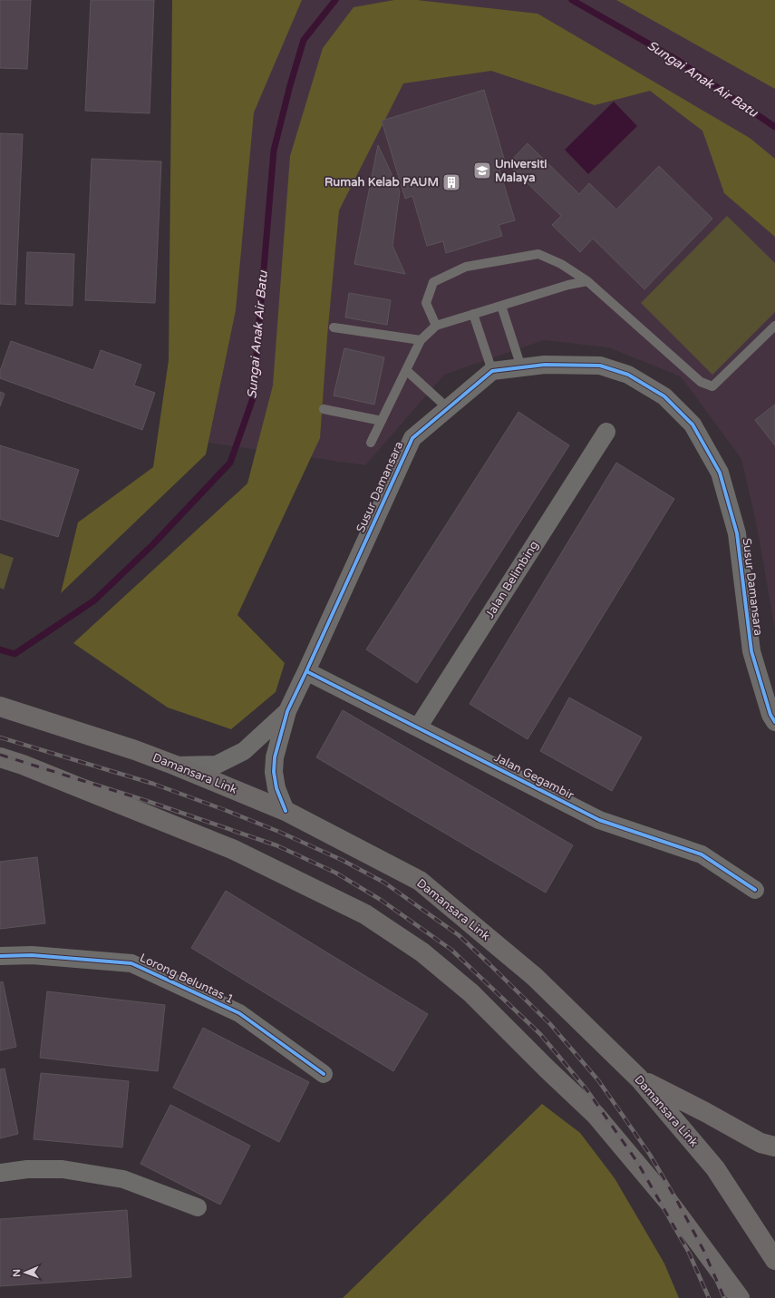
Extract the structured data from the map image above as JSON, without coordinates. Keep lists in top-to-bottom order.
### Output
{
  "streets": {
    "highway": ["Damansara Link"],
    "street": [
      "Susur Damansara",
      "Jalan Belimbing",
      "Jalan Gegambir",
      "Lorong Beluntas 1"
    ]
  },
  "crossings": [
    ["Susur Damansara", "Damansara Link"],
    ["Susur Damansara", "Jalan Gegambir"],
    ["Jalan Belimbing", "Jalan Gegambir"]
  ],
  "water": ["Sungai Anak Air Batu"],
  "places": {
    "school or university": ["Universiti Malaya"],
    "building": ["Rumah Kelab PAUM"]
  },
  "north": "left"
}
